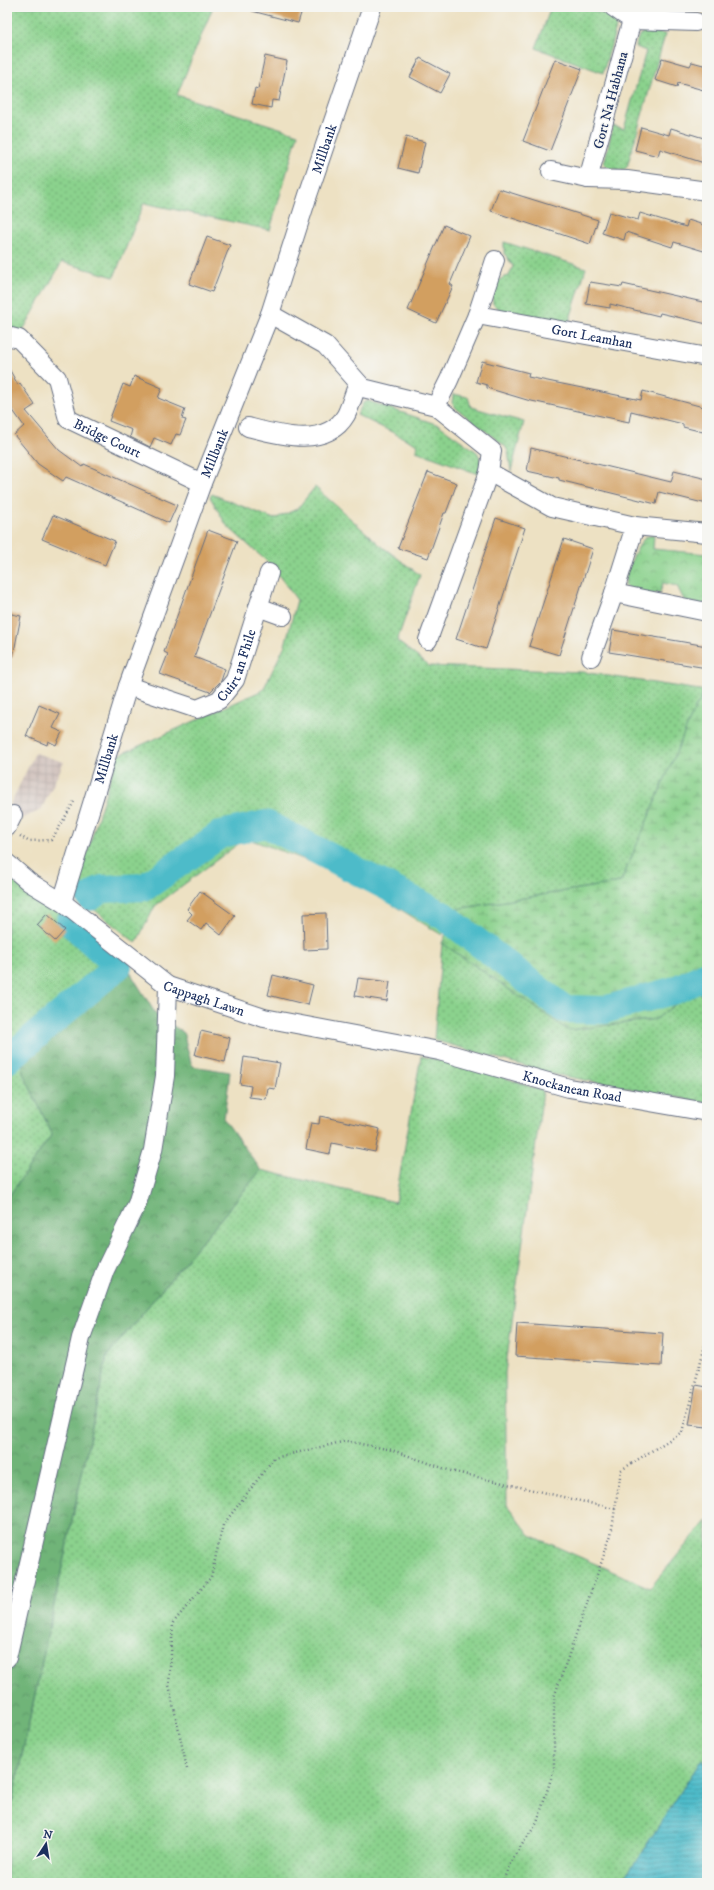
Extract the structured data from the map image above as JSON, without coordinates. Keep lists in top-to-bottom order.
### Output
{
  "streets": {
    "street": [
      "Gort Na Habhana",
      "Millbank",
      "Gort Leamhan",
      "Bridge Court",
      "Cuirt an Fhile",
      "Cappagh Lawn",
      "Knockanean Road"
    ]
  },
  "crossings": [
    ["Millbank", "Bridge Court"],
    ["Millbank", "Cuirt an Fhile"],
    ["Millbank", "Cappagh Lawn"],
    ["Cappagh Lawn", "Knockanean Road"]
  ],
  "north": "top"
}
